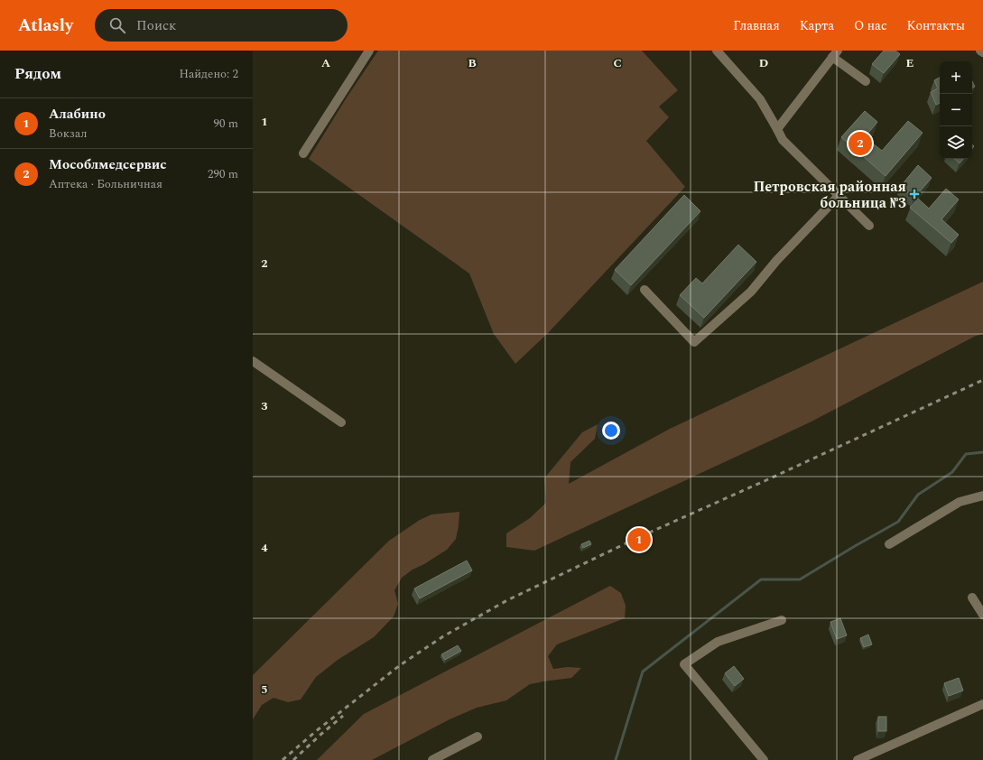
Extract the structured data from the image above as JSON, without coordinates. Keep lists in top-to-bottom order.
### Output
{
  "places": {
    "health": ["Петровская районная больница №3"]
  },
  "page": {
    "header": "Atlasly",
    "search": "Поиск",
    "nav": [
      "Главная",
      "Карта",
      "О нас",
      "Контакты"
    ],
    "heading": ["Рядом", "Найдено: 2"],
    "map_buttons": ["+", "−"],
    "list": [
      {
        "mark": "1",
        "name": "Алабино",
        "note": "Вокзал",
        "value": "90 m"
      },
      {
        "mark": "2",
        "name": "Мособлмедсервис",
        "note": "Аптека · Больничная",
        "value": "290 m"
      }
    ],
    "pins": ["2", "1"]
  },
  "grid": {
    "columns": [
      "A",
      "B",
      "C",
      "D",
      "E"
    ],
    "rows": [
      "1",
      "2",
      "3",
      "4",
      "5"
    ]
  }
}
